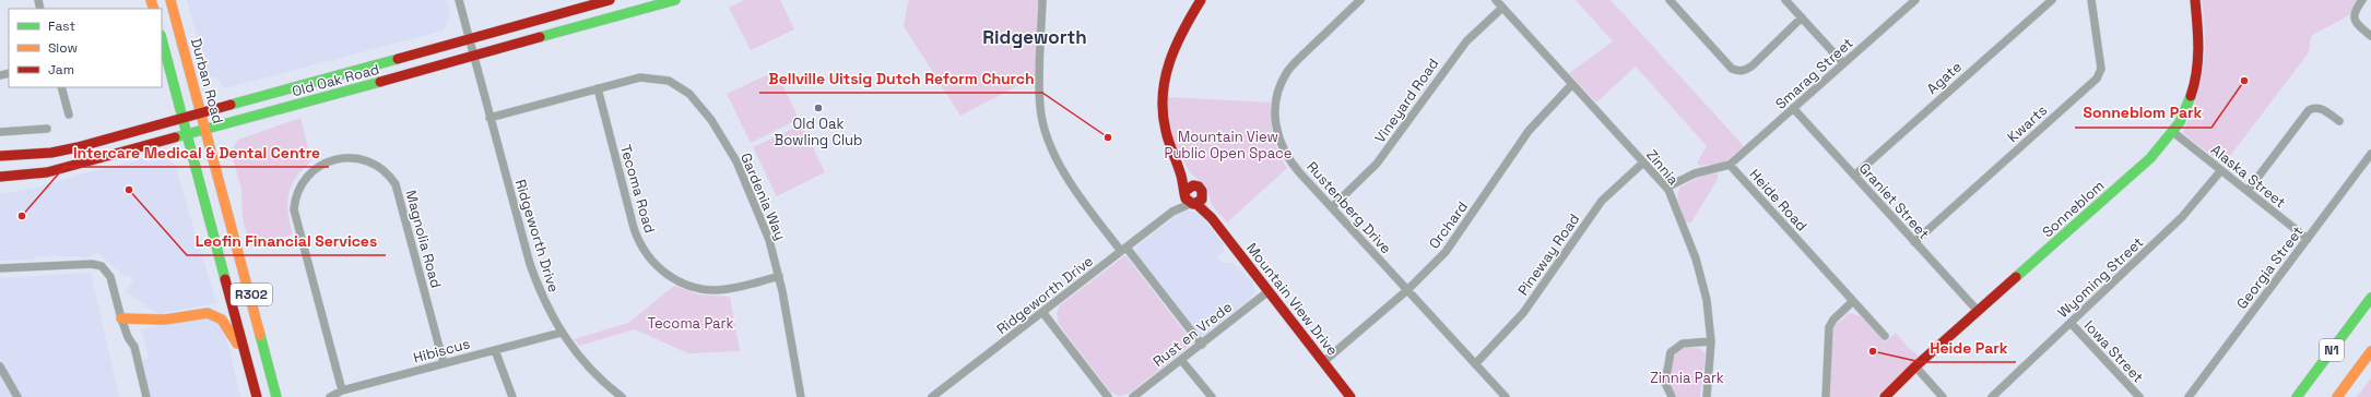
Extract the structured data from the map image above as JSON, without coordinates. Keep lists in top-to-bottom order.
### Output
{
  "streets": {
    "main road": [
      "Old Oak Road",
      "Durban Road",
      "Sonneblom",
      "R302",
      "Mountain View Drive",
      "N1"
    ],
    "street": [
      "Smarag Street",
      "Agate",
      "Vineyard Road",
      "Kwarts",
      "Zinnia",
      "Alaska Street",
      "Tecoma Road",
      "Gardenia Way",
      "Heide Road",
      "Graniet Street",
      "Rustenberg Drive",
      "Orchard",
      "Ridgeworth Drive",
      "Magnolia Road",
      "Pineway Road",
      "Georgia Street",
      "Wyoming Street",
      "Rust en Vrede",
      "Hibiscus",
      "Iowa Street"
    ]
  },
  "crossings": [
    ["Smarag Street", "Heide Road"],
    ["Smarag Street", "Graniet Street"],
    ["Agate", "Graniet Street"],
    ["Old Oak Road", "Durban Road"],
    ["Old Oak Road", "Ridgeworth Drive"],
    ["Old Oak Road", "R302"],
    ["Vineyard Road", "Zinnia"],
    ["Vineyard Road", "Rustenberg Drive"],
    ["Kwarts", "Graniet Street"],
    ["Zinnia", "Heide Road"],
    ["Zinnia", "Orchard"],
    ["Zinnia", "Pineway Road"],
    ["Alaska Street", "Sonneblom"],
    ["Alaska Street", "Georgia Street"],
    ["Alaska Street", "Wyoming Street"],
    ["Tecoma Road", "Gardenia Way"],
    ["Gardenia Way", "Ridgeworth Drive"],
    ["Graniet Street", "Sonneblom"],
    ["Rustenberg Drive", "Orchard"],
    ["Rustenberg Drive", "Pineway Road"],
    ["Orchard", "Mountain View Drive"],
    ["Ridgeworth Drive", "Mountain View Drive"],
    ["Ridgeworth Drive", "Hibiscus"],
    ["Magnolia Road", "Hibiscus"],
    ["Wyoming Street", "Iowa Street"],
    ["Mountain View Drive", "Rust en Vrede"]
  ],
  "districts": ["Ridgeworth"],
  "parks": ["Mountain View Public Open Space", "Tecoma Park", "Zinnia Park"],
  "places": [
    "Sonneblom Park",
    "Old Oak Bowling Club",
    "Bellville Uitsig Dutch Reform Church",
    "Leofin Financial Services",
    "Intercare Medical & Dental Centre",
    "Heide Park"
  ],
  "legend": ["Fast", "Slow", "Jam"]
}
